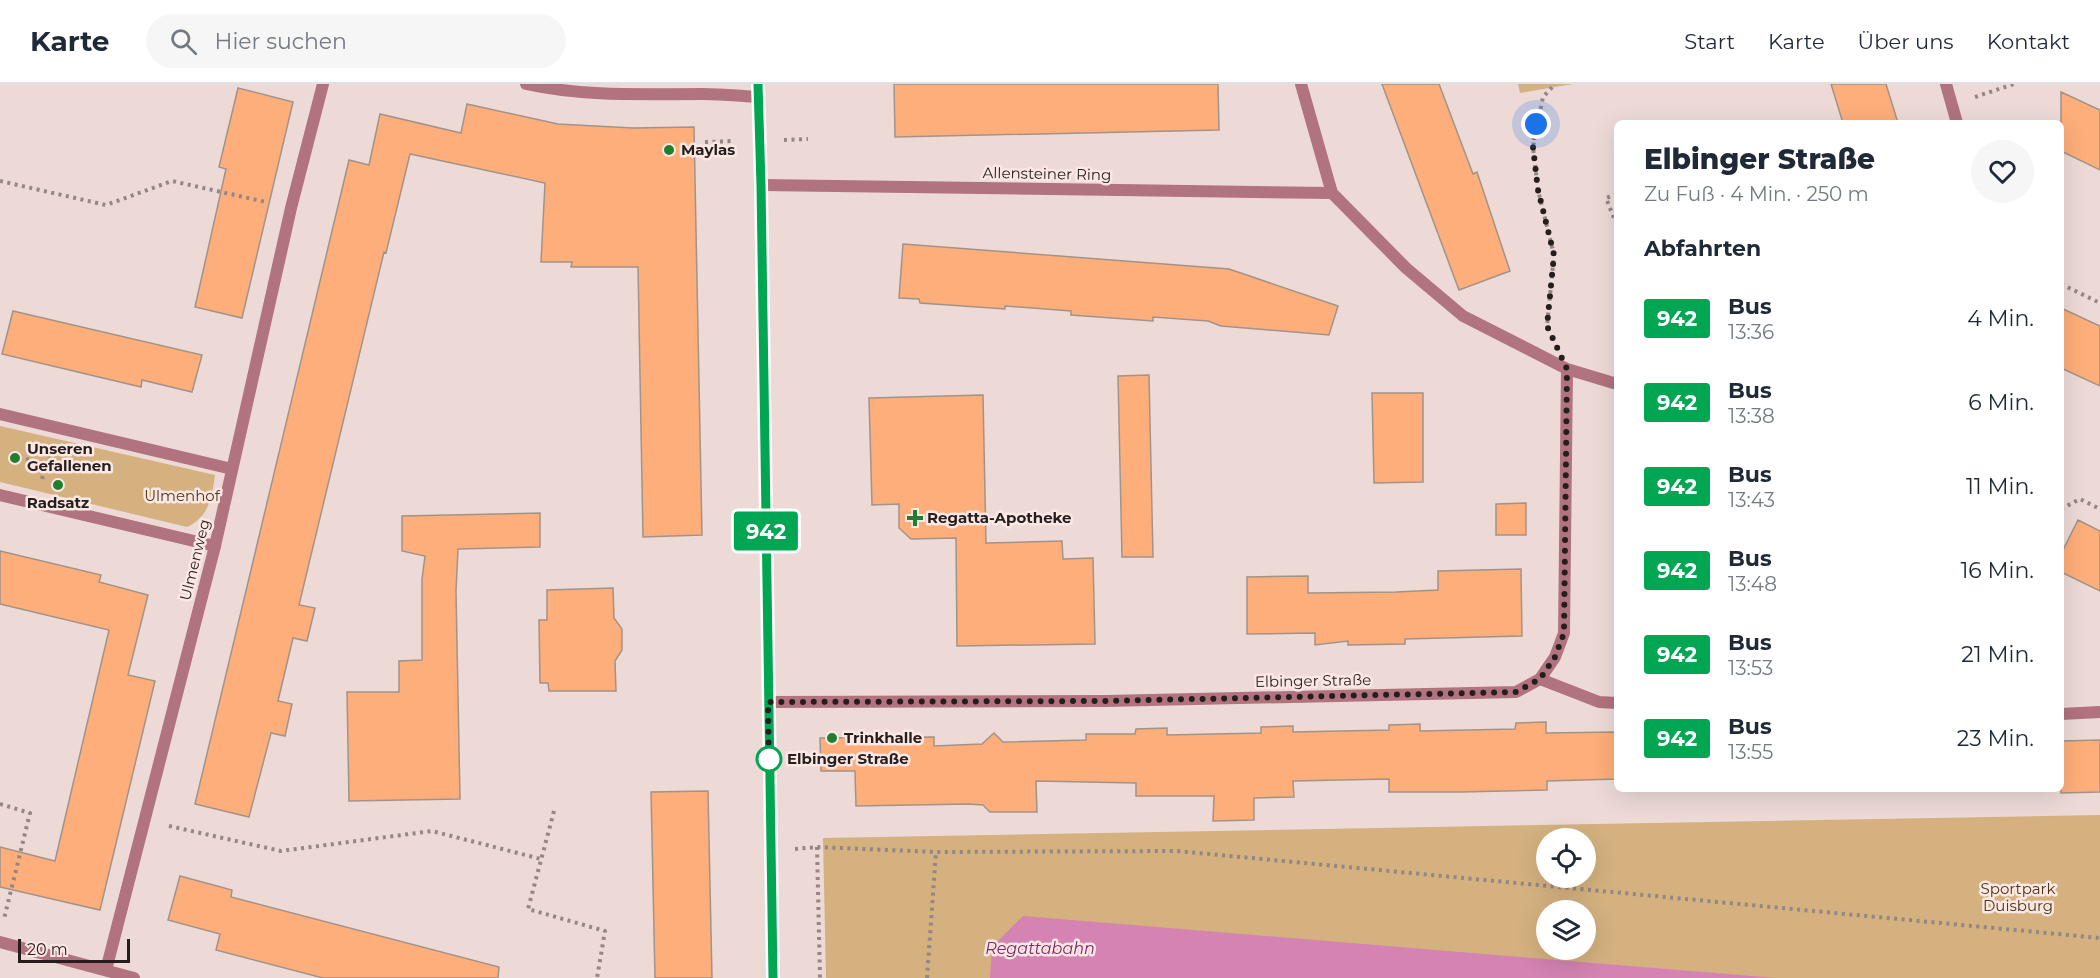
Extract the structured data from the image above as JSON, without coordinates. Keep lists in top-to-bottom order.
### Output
{
  "streets": {
    "street": ["Allensteiner Ring", "Ulmenweg", "Elbinger Straße"]
  },
  "water": ["Regattabahn"],
  "parks": ["Ulmenhof", "Sportpark Duisburg"],
  "places": {
    "other": [
      "Maylas",
      "Unseren Gefallenen",
      "Radsatz",
      "Trinkhalle",
      "Elbinger Straße"
    ],
    "health": ["Regatta-Apotheke"]
  },
  "lines": ["bus line 942"],
  "scale_bar": "20 m",
  "page": {
    "header": "Karte",
    "search": "Hier suchen",
    "nav": [
      "Start",
      "Karte",
      "Über uns",
      "Kontakt"
    ],
    "on_map": "942",
    "heading": [
      ["Elbinger Straße", "Zu Fuß · 4 Min. · 250 m"],
      "Abfahrten"
    ],
    "list": [
      {
        "mark": "942",
        "name": "Bus",
        "note": "13:36",
        "value": "4 Min."
      },
      {
        "mark": "942",
        "name": "Bus",
        "note": "13:38",
        "value": "6 Min."
      },
      {
        "mark": "942",
        "name": "Bus",
        "note": "13:43",
        "value": "11 Min."
      },
      {
        "mark": "942",
        "name": "Bus",
        "note": "13:48",
        "value": "16 Min."
      },
      {
        "mark": "942",
        "name": "Bus",
        "note": "13:53",
        "value": "21 Min."
      },
      {
        "mark": "942",
        "name": "Bus",
        "note": "13:55",
        "value": "23 Min."
      }
    ],
    "scale": "20 m"
  }
}
